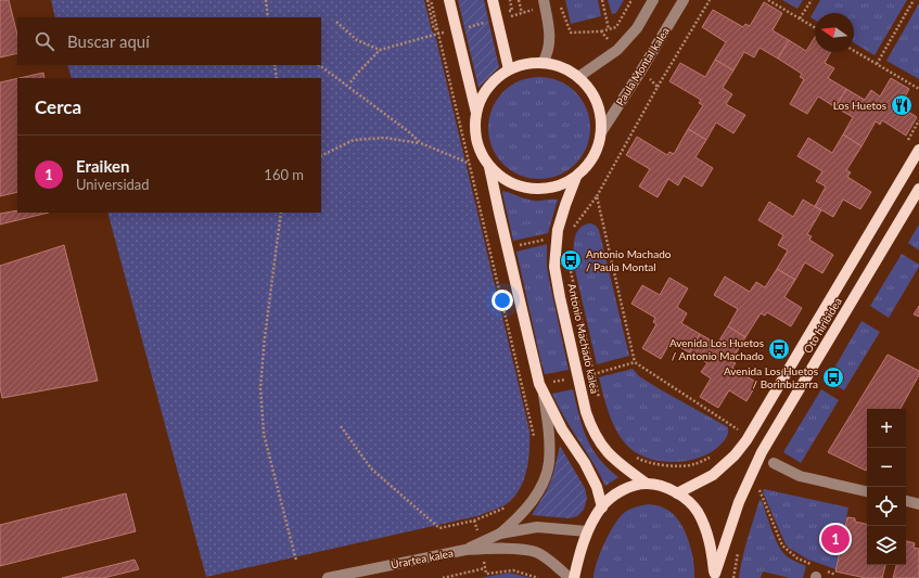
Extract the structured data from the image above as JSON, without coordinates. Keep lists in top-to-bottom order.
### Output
{
  "streets": {
    "main road": ["Oto hiribidea", "Antonio Machado kalea"],
    "street": ["Paula Montal kalea", "Urartea kalea"]
  },
  "crossings": [
    ["Paula Montal kalea", "Antonio Machado kalea"]
  ],
  "places": {
    "restaurant": ["Los Huetos"],
    "bus stop": ["Antonio Machado / Paula Montal", "Avenida Los Huetos / Antonio Machado", "Avenida Los Huetos / Borinbizarra"]
  },
  "north": "left",
  "page": {
    "search": "Buscar aquí",
    "heading": "Cerca",
    "list": [
      {
        "mark": "1",
        "name": "Eraiken",
        "note": "Universidad",
        "value": "160 m"
      }
    ],
    "map_buttons": ["+", "−"],
    "pins": "1"
  }
}
